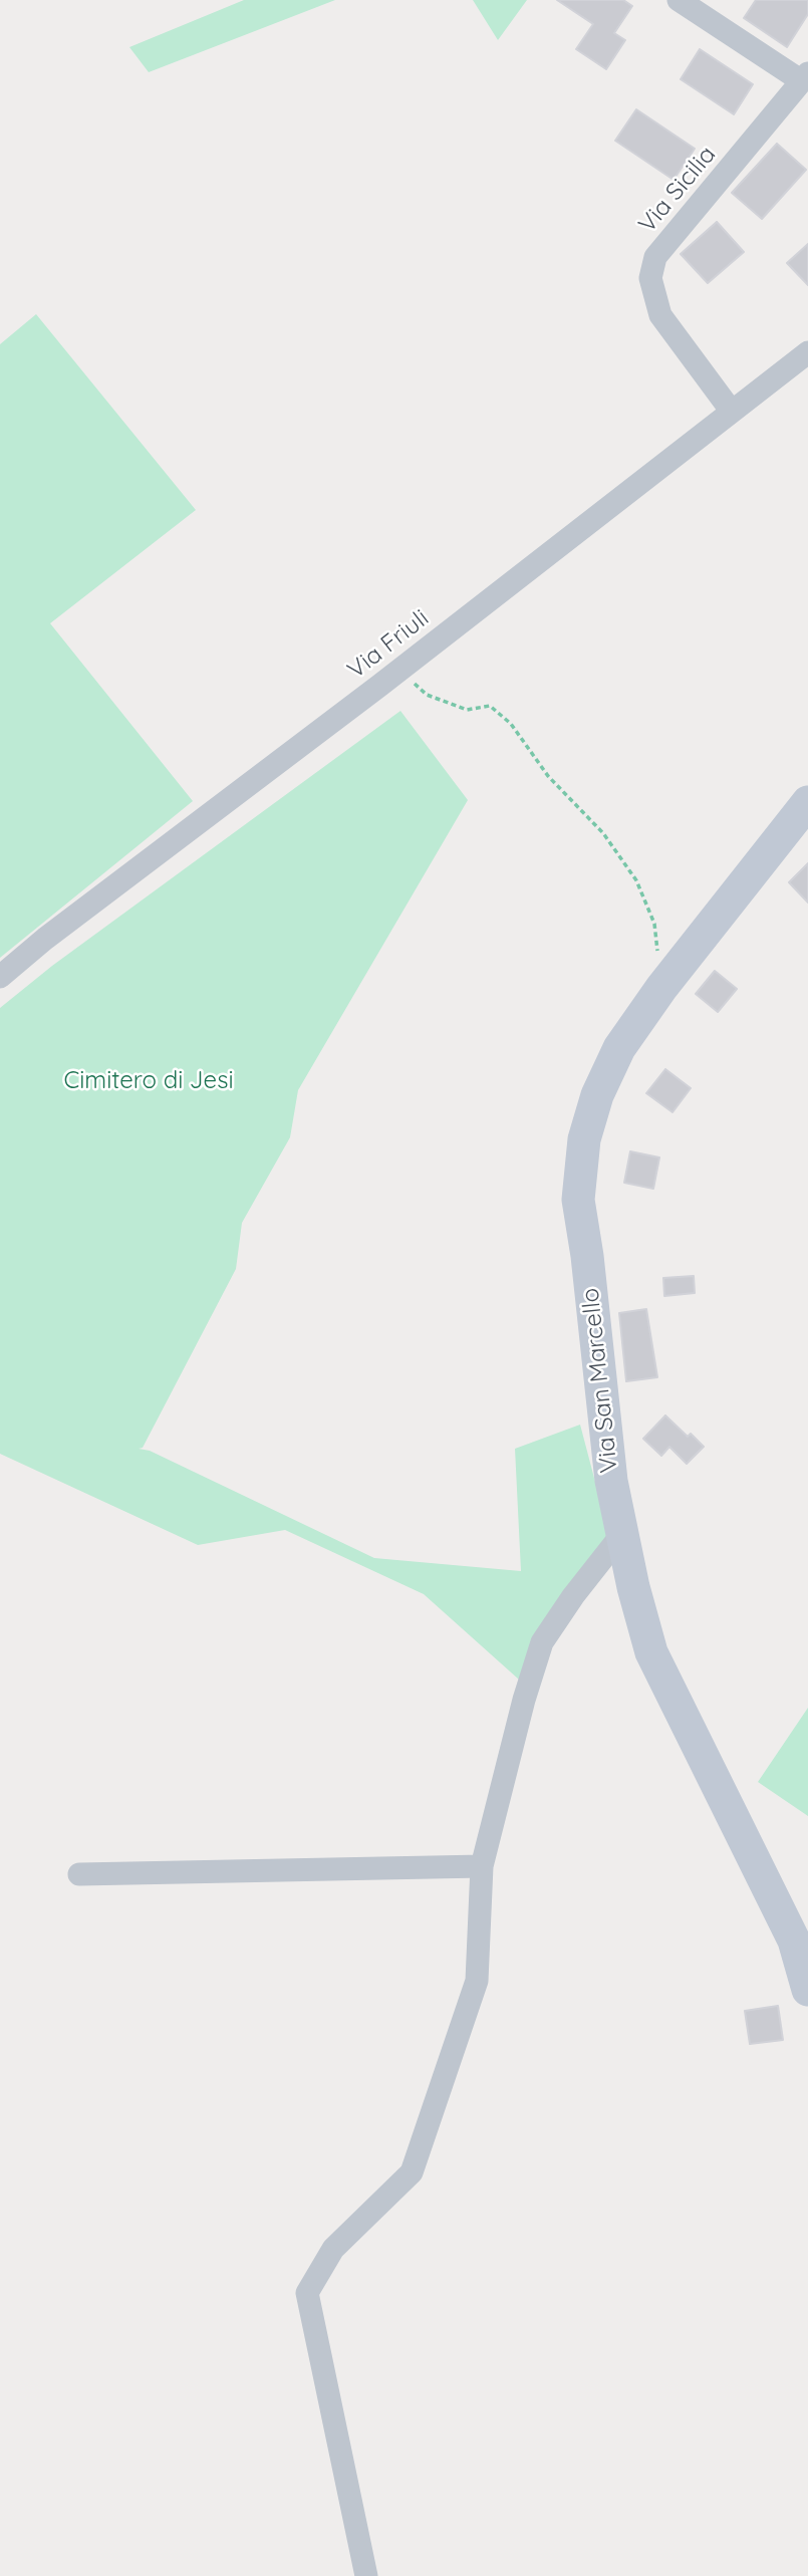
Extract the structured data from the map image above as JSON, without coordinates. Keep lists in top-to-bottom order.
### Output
{
  "streets": {
    "main road": ["Via San Marcello"],
    "street": ["Via Sicilia", "Via Friuli"]
  },
  "crossings": [
    ["Via Sicilia", "Via Friuli"]
  ],
  "parks": ["Cimitero di Jesi"]
}
